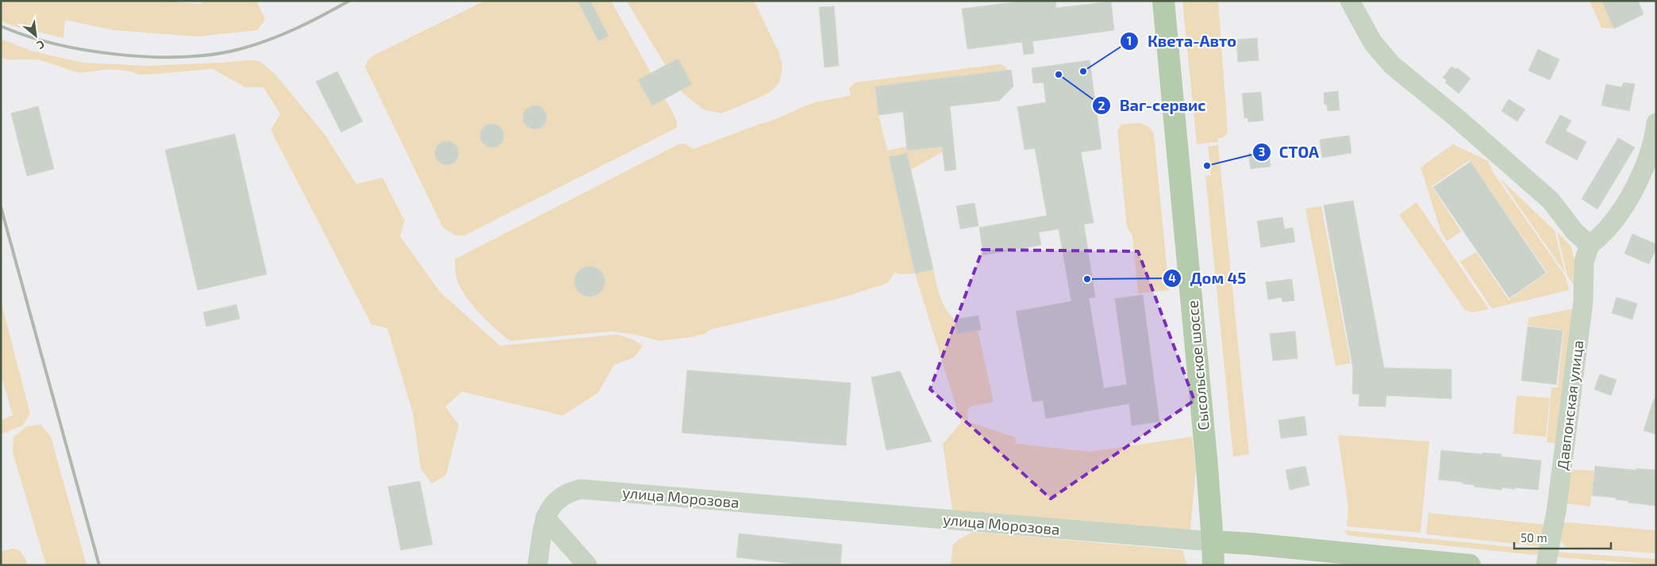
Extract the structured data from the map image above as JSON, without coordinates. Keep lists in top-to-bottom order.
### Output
{
  "streets": {
    "main road": ["Сысольское шоссе", "улица Морозова"],
    "street": ["Давпонская улица"]
  },
  "crossings": [
    ["Сысольское шоссе", "улица Морозова"]
  ],
  "places": [
    "Квета-Авто",
    "Ваг-сервис",
    "СТОА",
    "Дом 45"
  ],
  "scale_bar": "50 m",
  "north": "bottom right"
}
